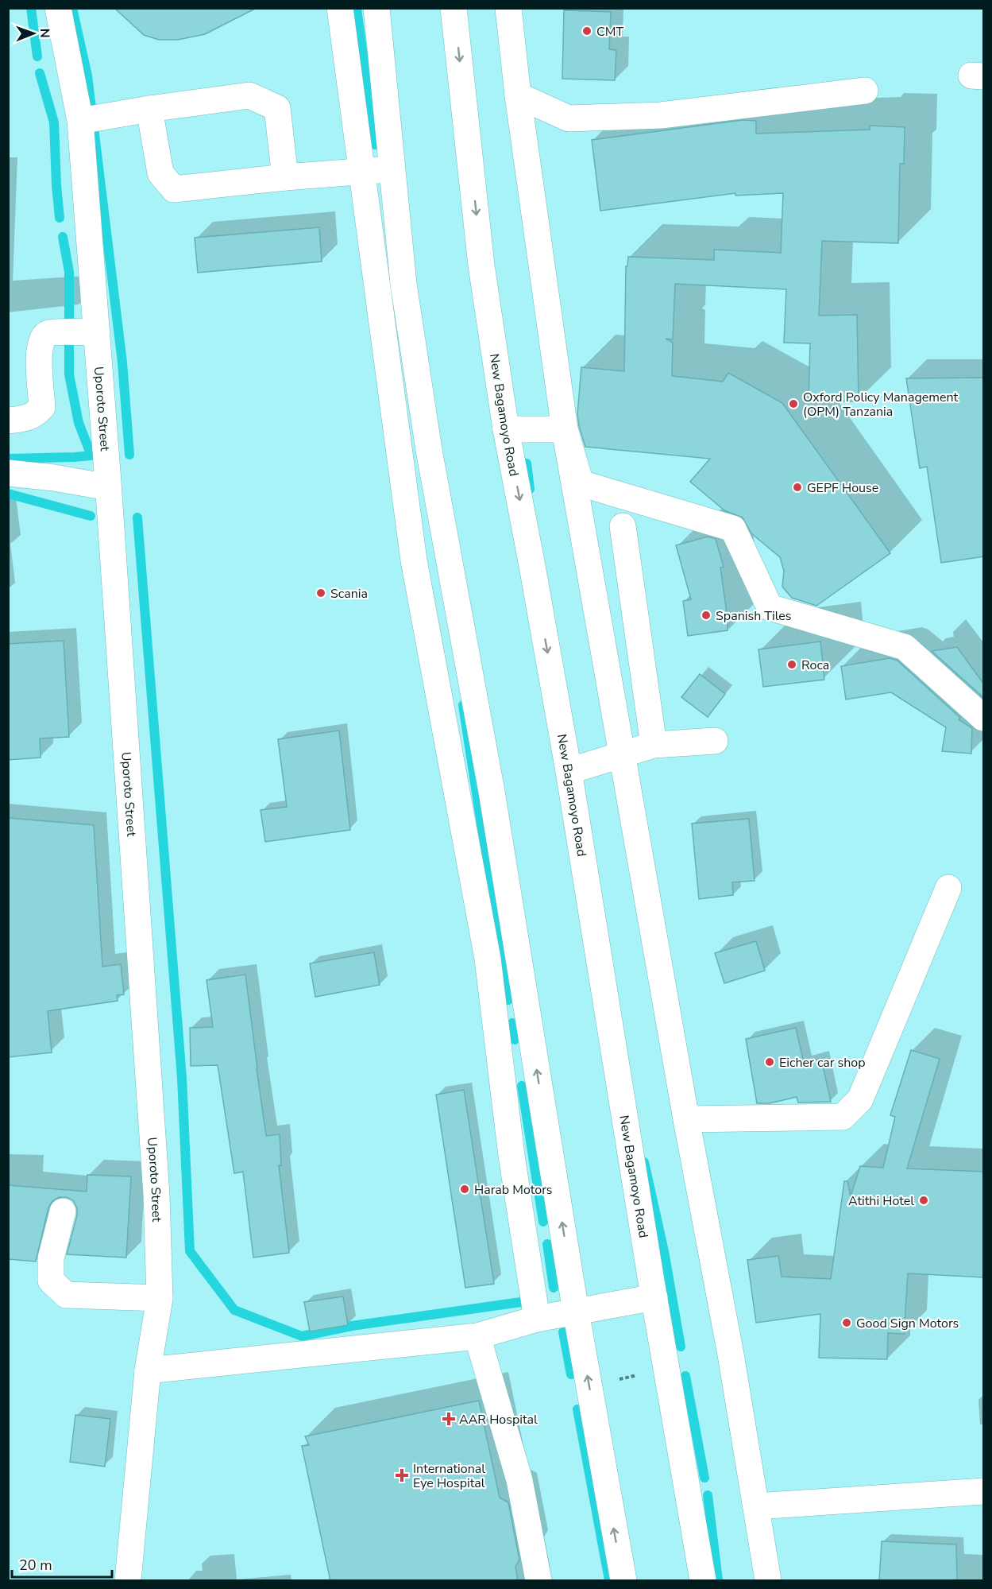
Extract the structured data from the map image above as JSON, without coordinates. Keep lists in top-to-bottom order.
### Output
{
  "streets": {
    "main road": ["Uporoto Street", "New Bagamoyo Road"]
  },
  "places": {
    "other": [
      "CMT",
      "Oxford Policy Management (OPM) Tanzania",
      "GEPF House",
      "Scania",
      "Spanish Tiles",
      "Roca",
      "Eicher car shop",
      "Harab Motors",
      "Atithi Hotel",
      "Good Sign Motors"
    ],
    "health": ["AAR Hospital", "International Eye Hospital"]
  },
  "scale_bar": "20 m",
  "north": "right"
}
